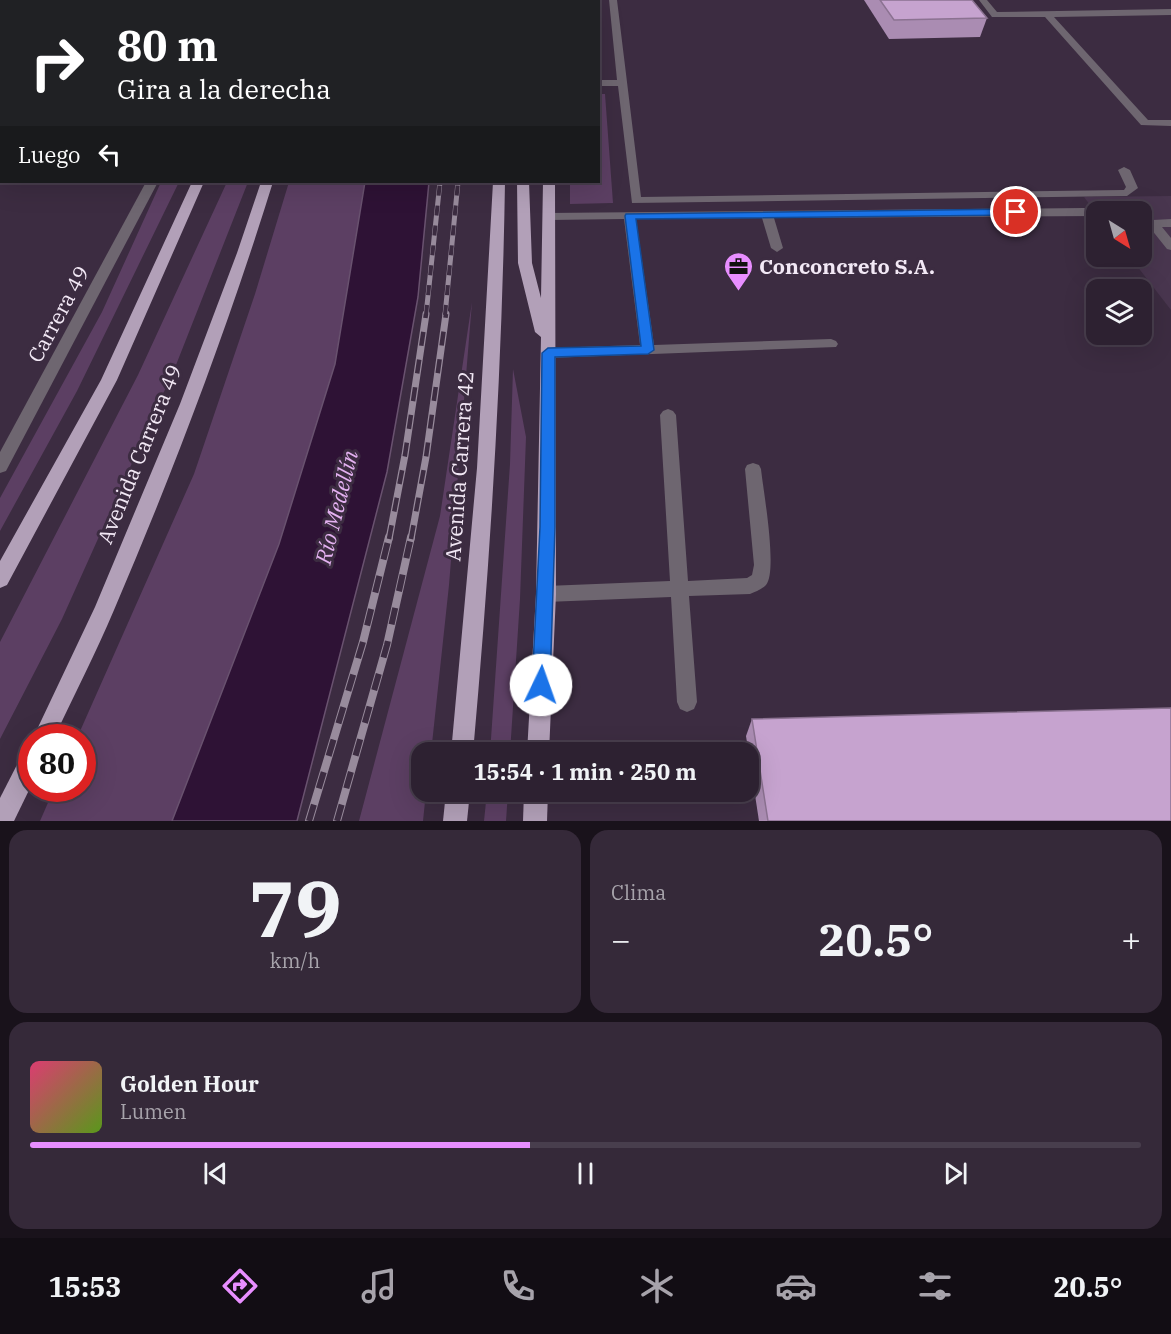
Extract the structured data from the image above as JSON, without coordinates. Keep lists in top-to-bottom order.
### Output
{
  "streets": {
    "highway": ["Avenida Carrera 49", "Avenida Carrera 42"],
    "street": ["Carrera 49"]
  },
  "water": ["Río Medellín"],
  "places": {
    "office": ["Conconcreto S.A."]
  },
  "north": "bottom right",
  "page": {
    "turn": ["80 m", "Gira a la derecha"],
    "then": "Luego",
    "limit": "80",
    "trip": "15:54 · 1 min · 250 m",
    "tile": [
      ["79", "km/h"],
      "Clima"
    ],
    "heat": ["−", "20.5°", "+"],
    "song": ["Golden Hour", "Lumen"],
    "tabs": ["15:53", "20.5°"]
  }
}
